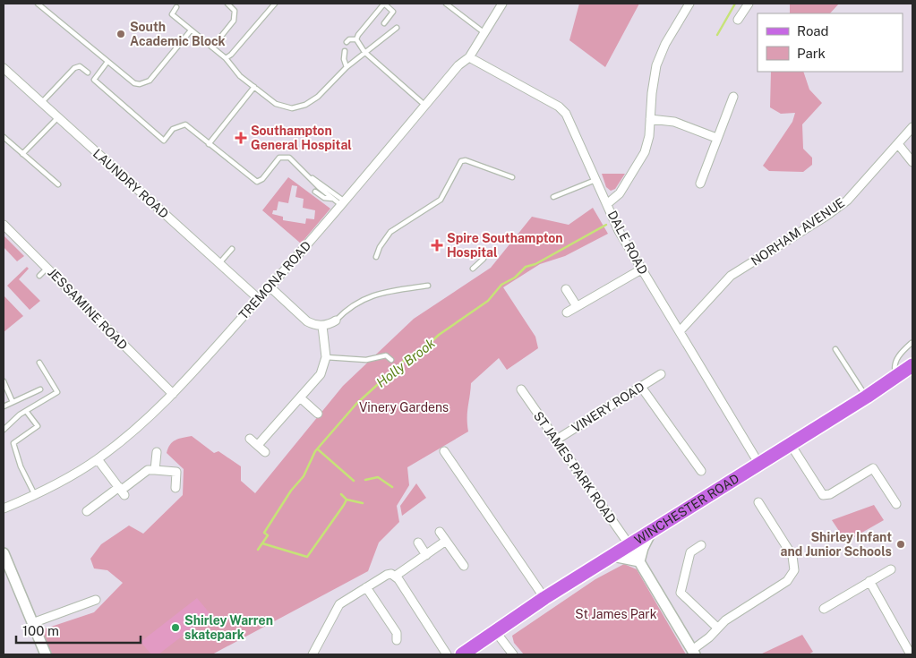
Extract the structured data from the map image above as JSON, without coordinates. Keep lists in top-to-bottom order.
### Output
{
  "streets": {
    "main road": ["WINCHESTER ROAD"],
    "street": [
      "LAUNDRY ROAD",
      "NORHAM AVENUE",
      "DALE ROAD",
      "TREMONA ROAD",
      "JESSAMINE ROAD",
      "VINERY ROAD",
      "ST JAMES PARK ROAD"
    ]
  },
  "crossings": [
    ["LAUNDRY ROAD", "TREMONA ROAD"],
    ["NORHAM AVENUE", "DALE ROAD"],
    ["DALE ROAD", "TREMONA ROAD"],
    ["DALE ROAD", "WINCHESTER ROAD"],
    ["TREMONA ROAD", "JESSAMINE ROAD"],
    ["VINERY ROAD", "ST JAMES PARK ROAD"],
    ["ST JAMES PARK ROAD", "WINCHESTER ROAD"]
  ],
  "water": ["Holly Brook"],
  "parks": ["Vinery Gardens", "St James Park"],
  "places": {
    "other": ["South Academic Block", "Shirley Infant and Junior Schools", "Shirley Warren skatepark"],
    "health": ["Southampton General Hospital", "Spire Southampton Hospital"]
  },
  "legend": ["Road", "Park"],
  "scale_bar": "100 m"
}
